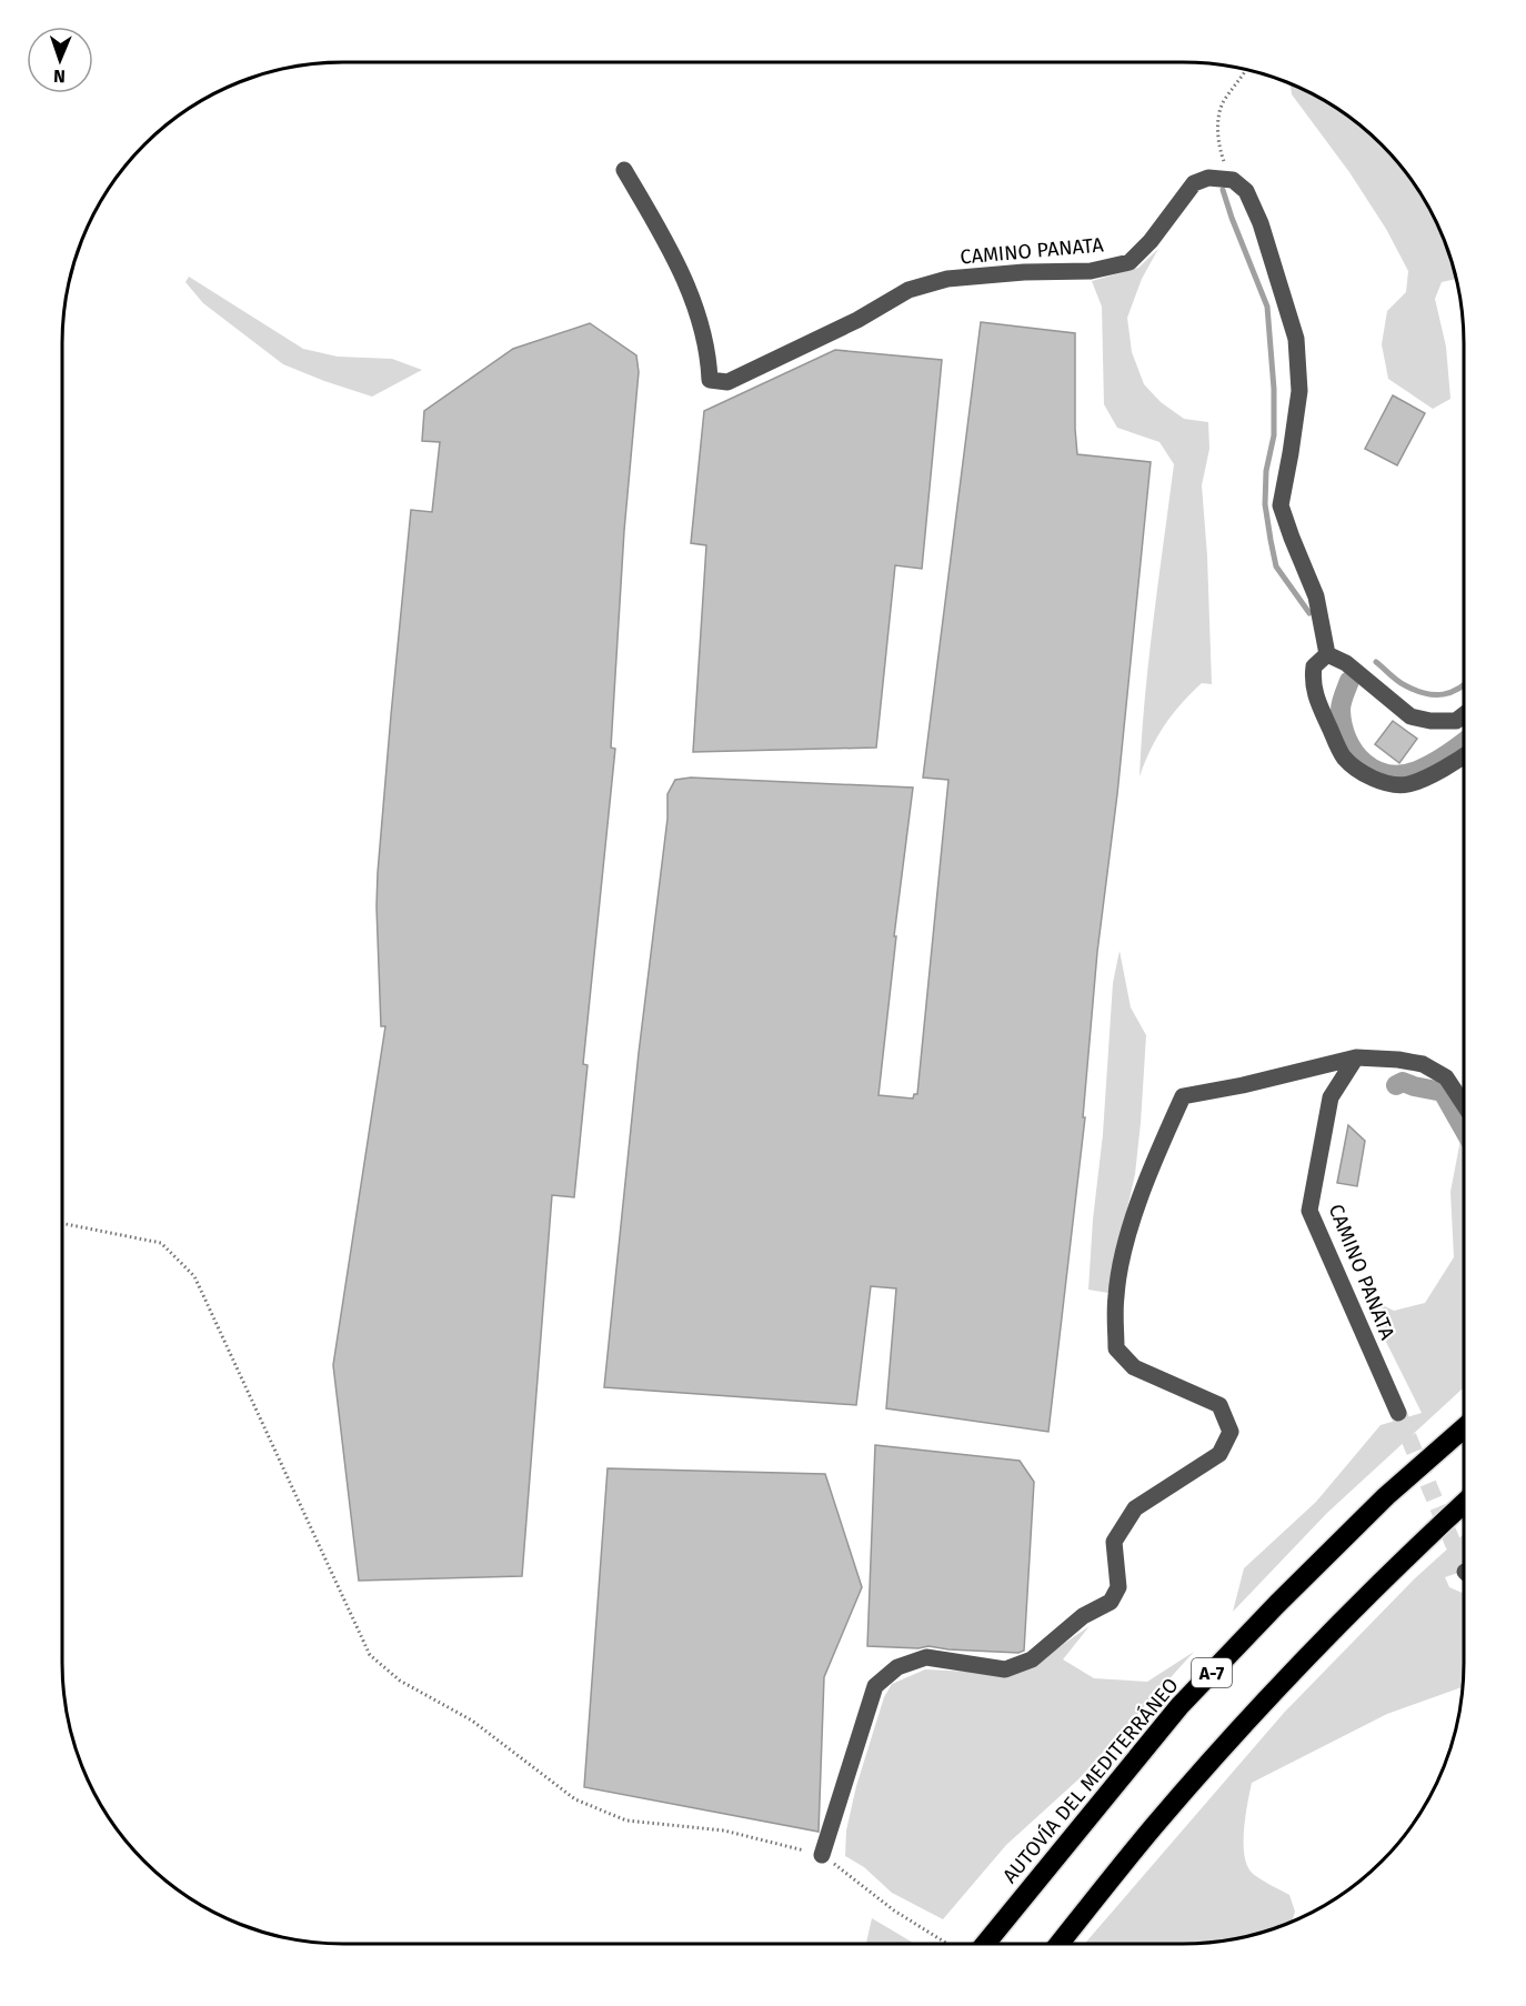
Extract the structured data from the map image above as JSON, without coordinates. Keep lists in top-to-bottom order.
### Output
{
  "streets": {
    "highway": ["A-7", "AUTOVÍA DEL MEDITERRÁNEO"],
    "street": ["CAMINO PANATA"]
  },
  "north": "bottom"
}
